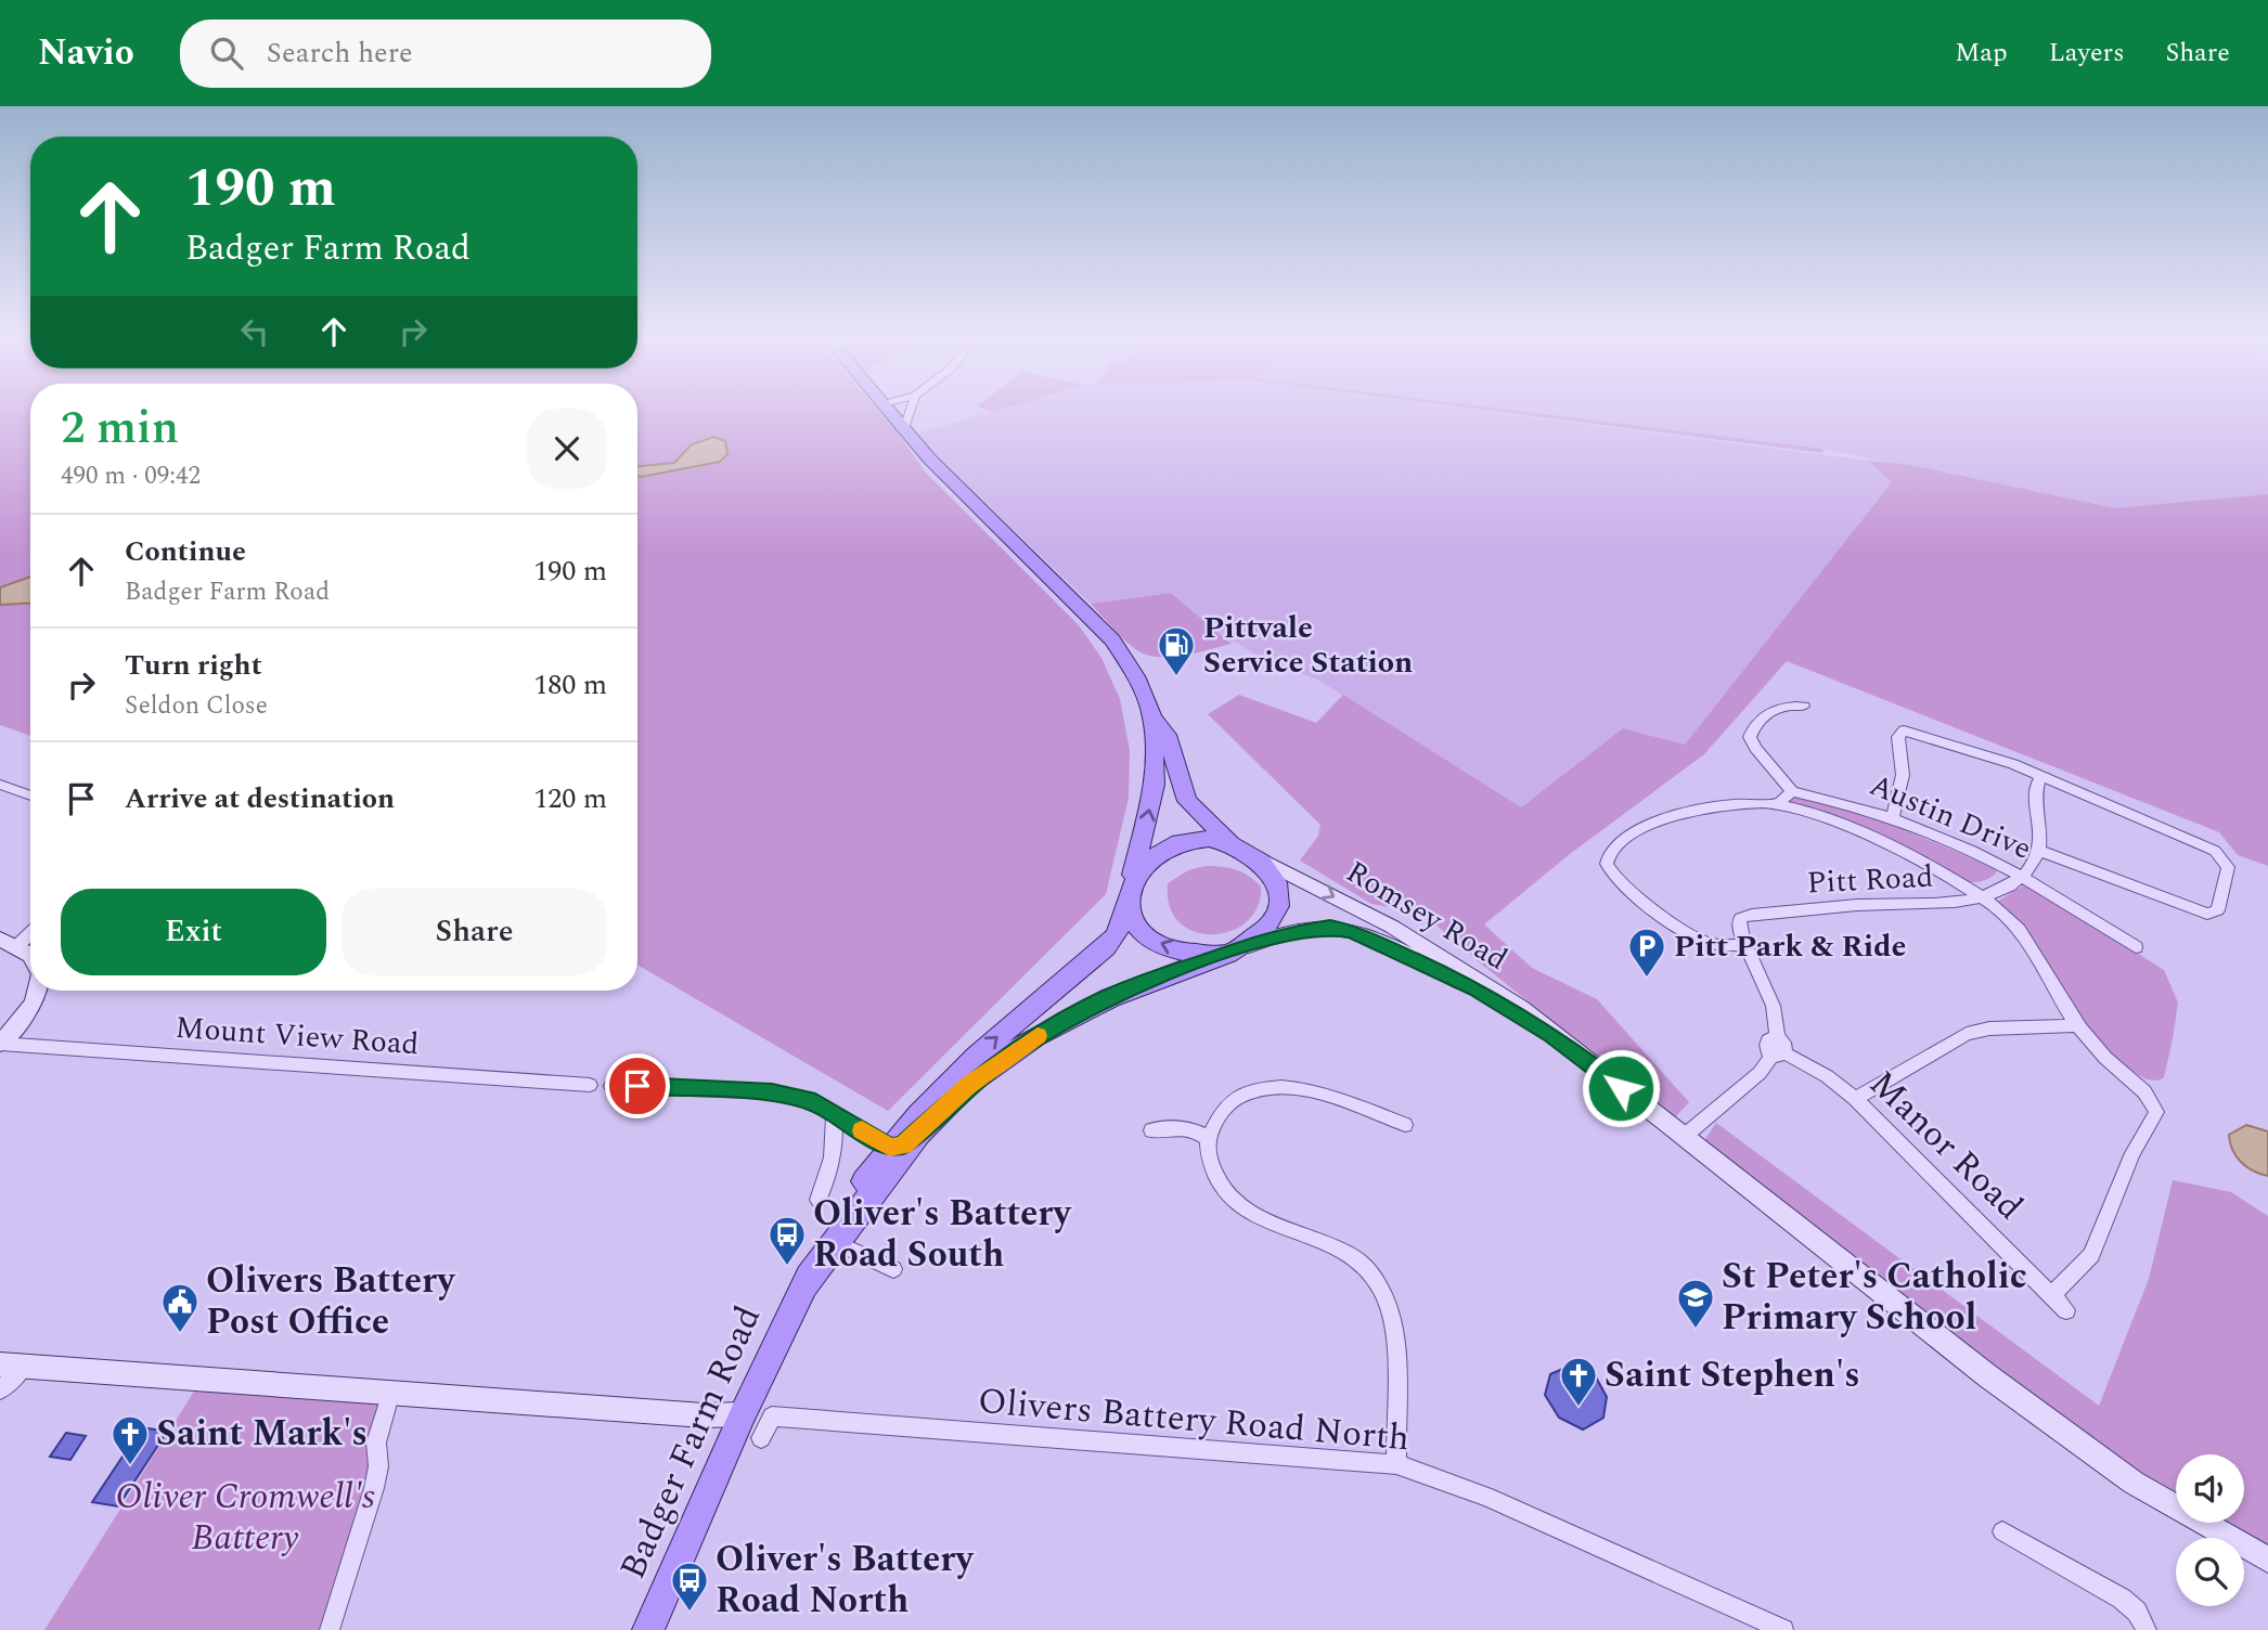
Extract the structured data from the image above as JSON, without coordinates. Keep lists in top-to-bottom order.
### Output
{
  "streets": {
    "main road": ["Romsey Road", "Badger Farm Road"],
    "street": [
      "Austin Drive",
      "Pitt Road",
      "Mount View Road",
      "Manor Road",
      "Olivers Battery Road North"
    ]
  },
  "crossings": [
    ["Austin Drive", "Pitt Road"],
    ["Romsey Road", "Badger Farm Road"],
    ["Olivers Battery Road North", "Badger Farm Road"]
  ],
  "parks": ["Oliver Cromwell's Battery"],
  "places": {
    "fuel station": ["Pittvale Service Station"],
    "parking": ["Pitt Park & Ride"],
    "bus stop": ["Oliver's Battery Road South", "Oliver's Battery Road North"],
    "school or university": ["St Peter's Catholic Primary School"],
    "public building": ["Olivers Battery Post Office"],
    "church": ["Saint Stephen's", "Saint Mark's"]
  },
  "page": {
    "header": "Navio",
    "search": "Search here",
    "nav": ["Map", "Layers", "Share"],
    "turn": ["190 m", "Badger Farm Road"],
    "heading": ["2 min", "490 m · 09:42"],
    "list": [
      {
        "name": "Continue",
        "note": "Badger Farm Road",
        "value": "190 m"
      },
      {
        "name": "Turn right",
        "note": "Seldon Close",
        "value": "180 m"
      },
      {
        "name": "Arrive at destination",
        "value": "120 m"
      }
    ],
    "buttons": ["Exit", "Share"]
  }
}
